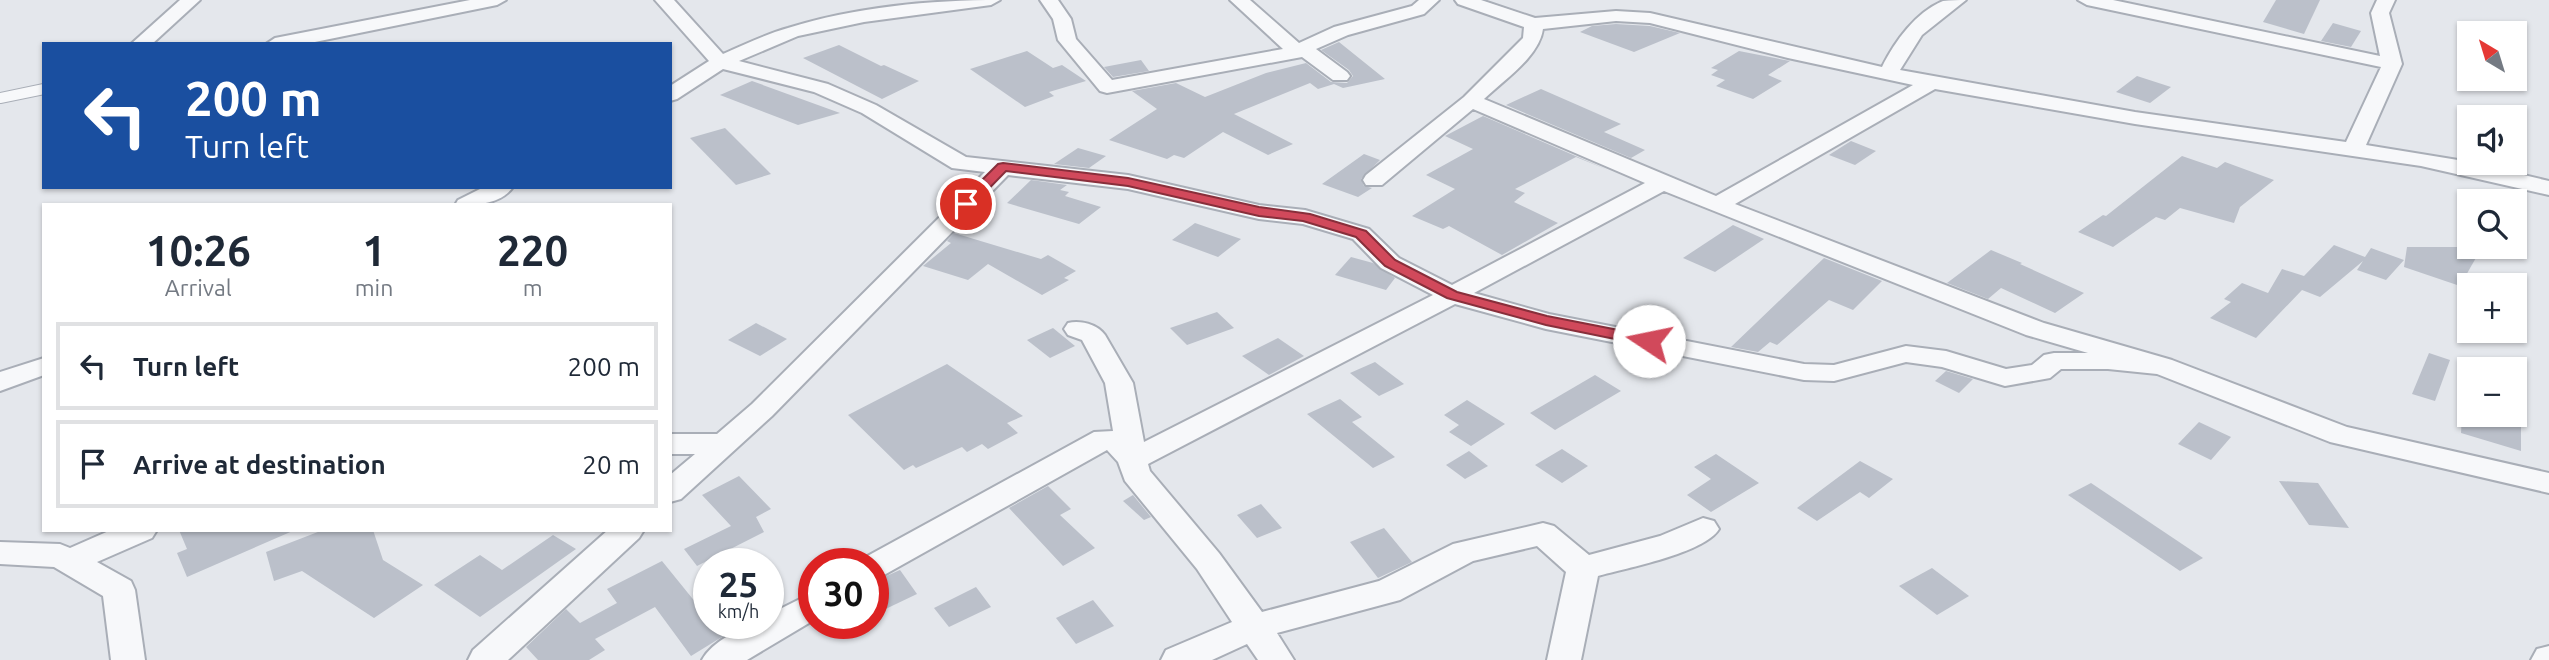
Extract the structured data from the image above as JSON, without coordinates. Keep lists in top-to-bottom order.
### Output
{
  "north": "top left",
  "page": {
    "map_buttons": ["+", "−"],
    "turn": ["200 m", "Turn left"],
    "eta": [
      "10:26",
      "Arrival",
      "1",
      "min",
      "220",
      "m"
    ],
    "list": [
      {
        "name": "Turn left",
        "value": "200 m"
      },
      {
        "name": "Arrive at destination",
        "value": "20 m"
      }
    ],
    "speed": "25 km/h",
    "limit": "30"
  }
}
